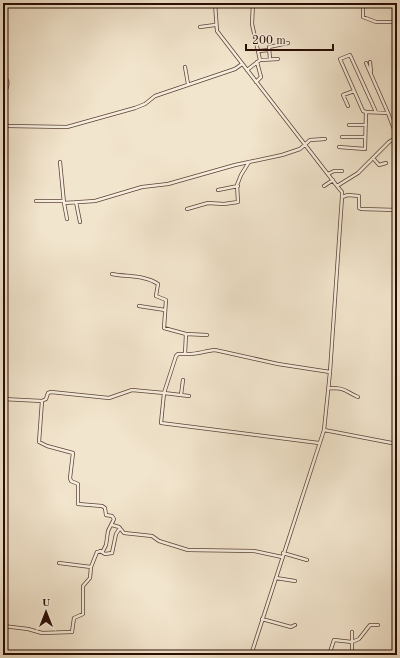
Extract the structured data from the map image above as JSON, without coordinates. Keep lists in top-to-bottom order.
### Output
{
  "scale_bar": "200 m",
  "north": "top"
}
